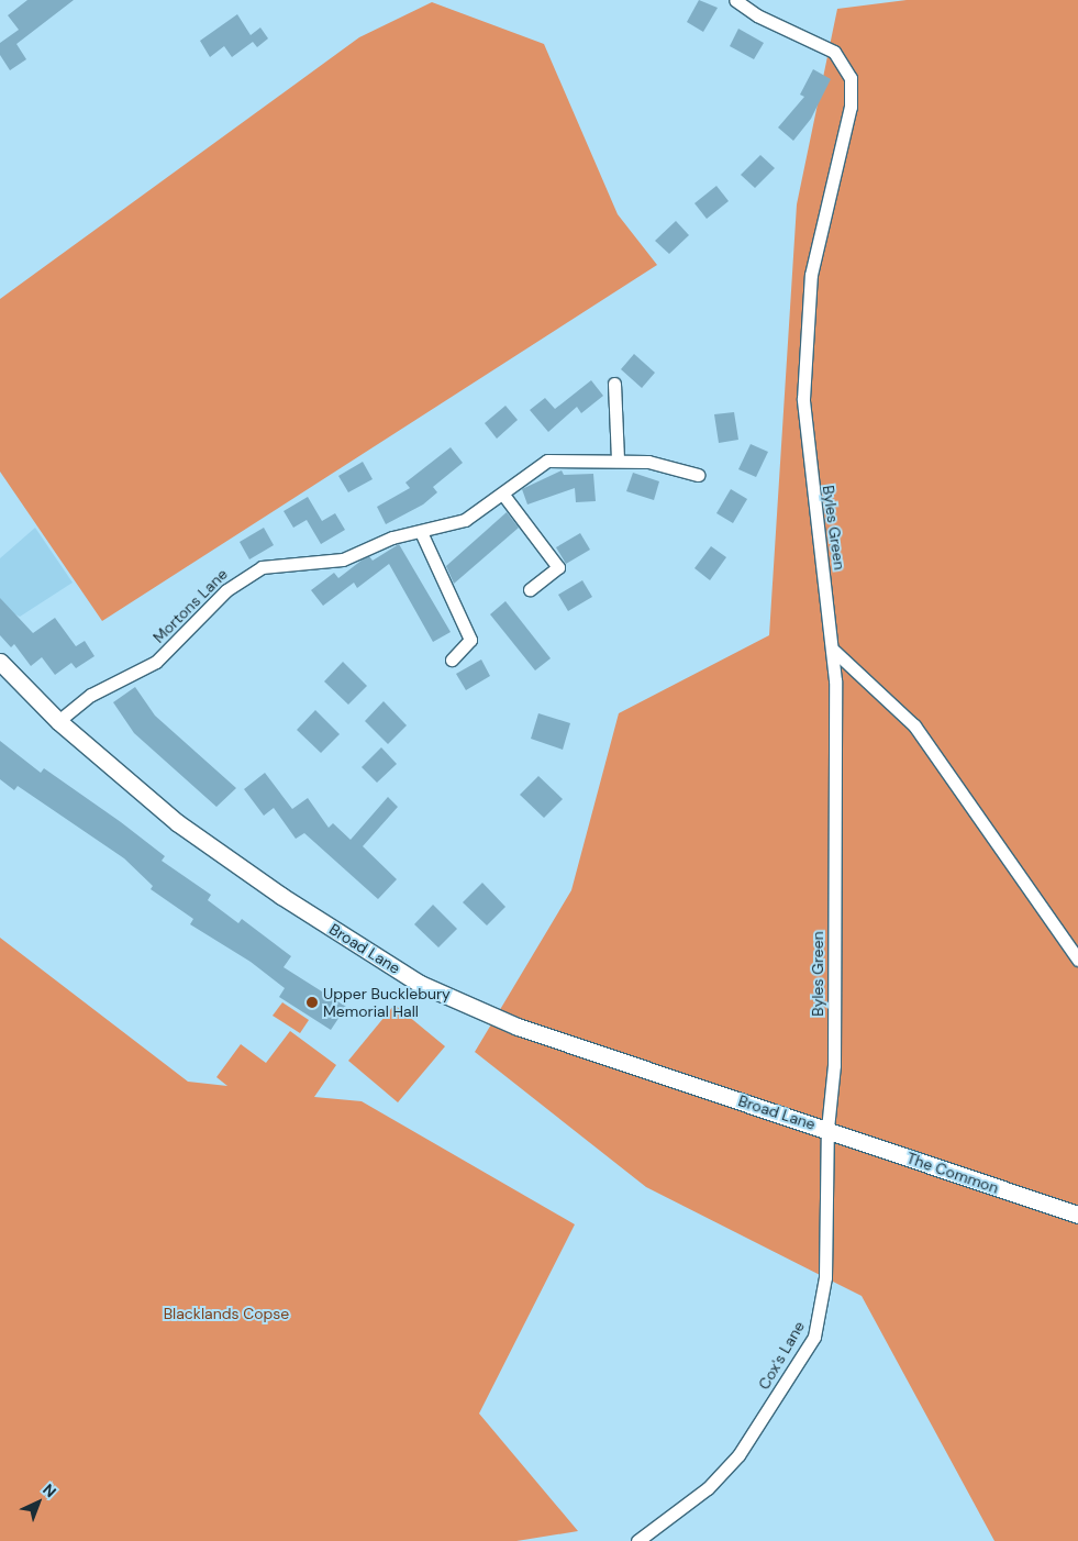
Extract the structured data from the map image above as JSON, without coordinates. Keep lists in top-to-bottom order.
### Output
{
  "streets": {
    "street": [
      "Byles Green",
      "Mortons Lane",
      "Broad Lane",
      "The Common",
      "Cox's Lane"
    ]
  },
  "crossings": [
    ["Byles Green", "Broad Lane"],
    ["Byles Green", "The Common"],
    ["Byles Green", "Cox's Lane"],
    ["Mortons Lane", "Broad Lane"],
    ["Broad Lane", "The Common"],
    ["Broad Lane", "Cox's Lane"],
    ["The Common", "Cox's Lane"]
  ],
  "parks": ["Blacklands Copse"],
  "places": ["Upper Bucklebury Memorial Hall"],
  "north": "top right"
}
